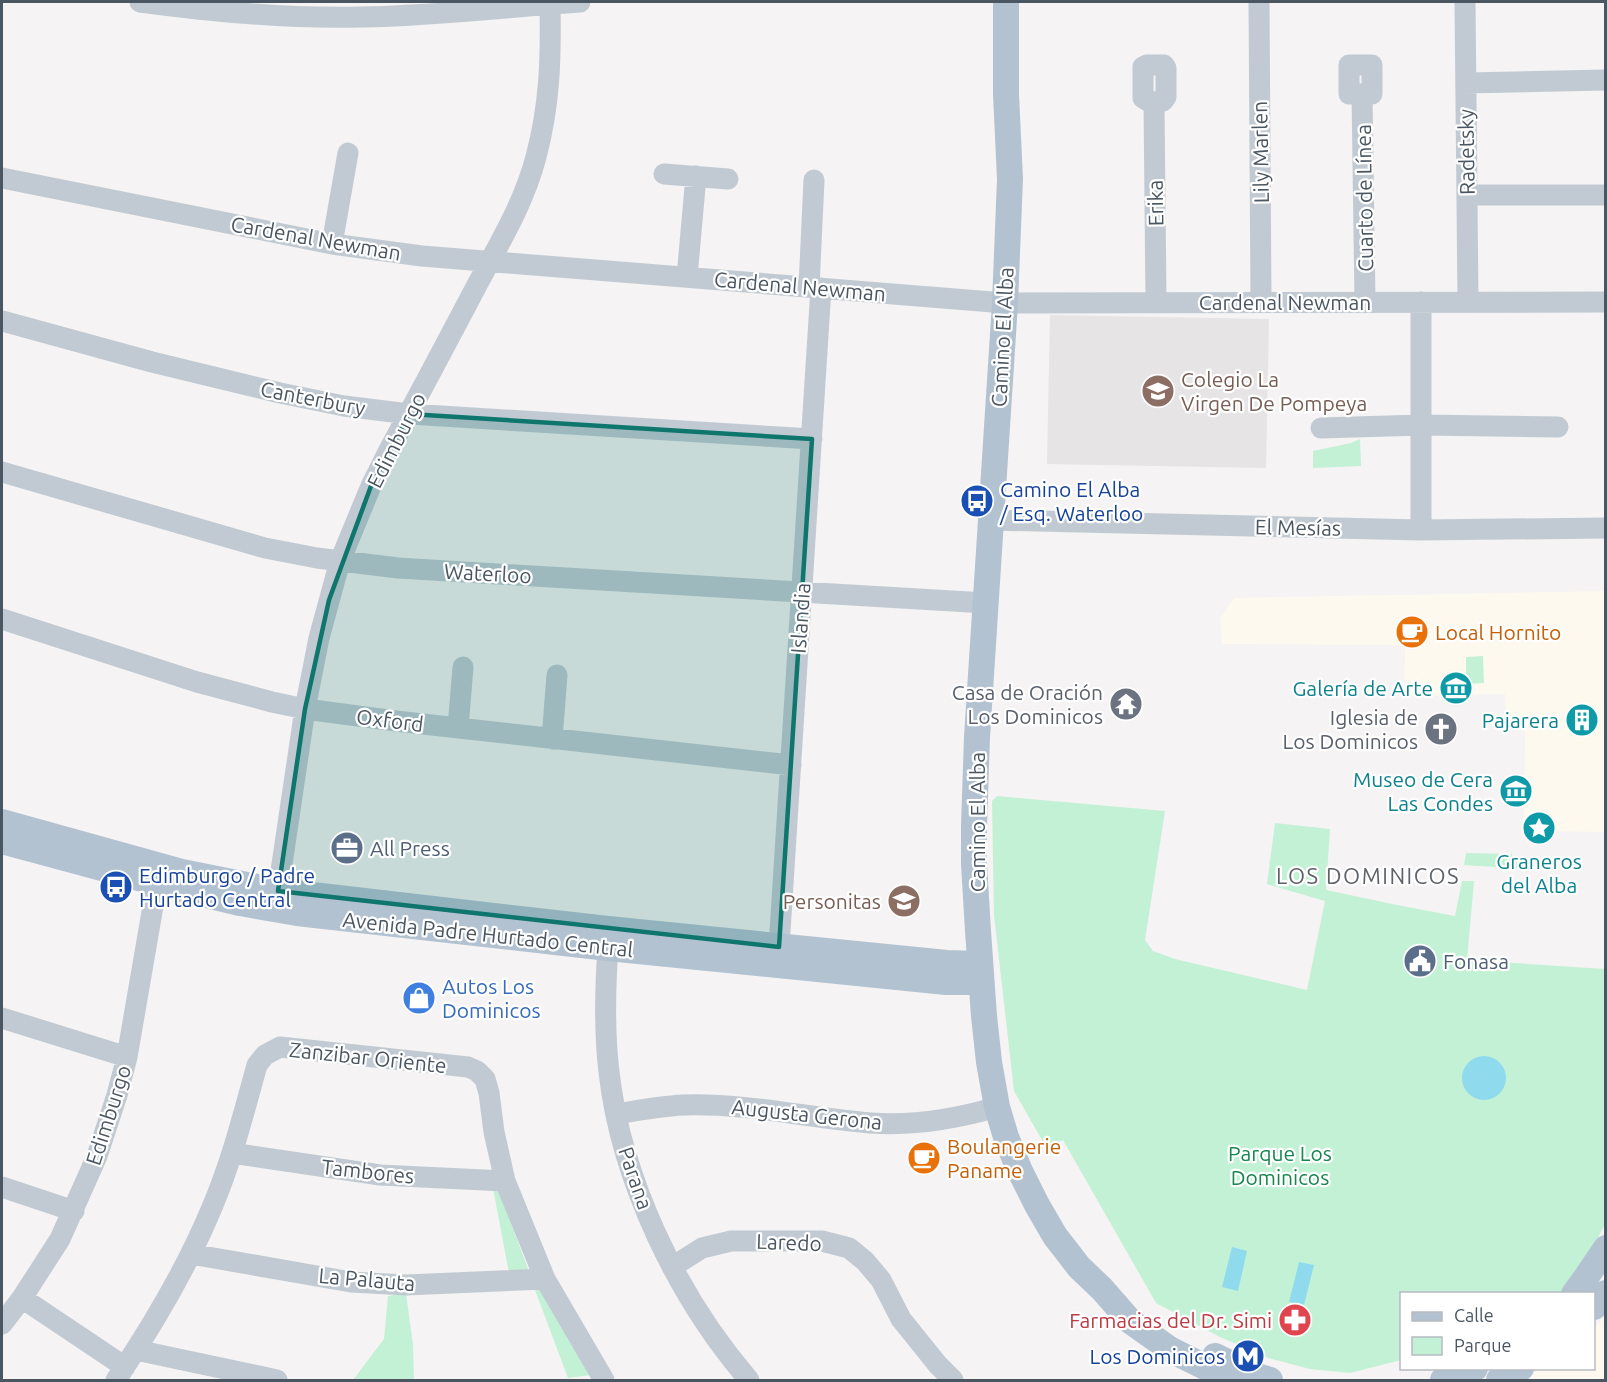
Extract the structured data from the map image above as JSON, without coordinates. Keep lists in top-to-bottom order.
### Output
{
  "streets": {
    "main road": ["Camino El Alba", "Avenida Padre Hurtado Central"],
    "street": [
      "Lily Marlen",
      "Radetsky",
      "Cuarto de Línea",
      "Erika",
      "Cardenal Newman",
      "Canterbury",
      "Edimburgo",
      "El Mesías",
      "Waterloo",
      "Islandia",
      "Oxford",
      "Zanzibar Oriente",
      "Augusta Gerona",
      "Tambores",
      "Parana",
      "Laredo",
      "La Palauta"
    ]
  },
  "crossings": [
    ["Lily Marlen", "Cardenal Newman"],
    ["Radetsky", "Cardenal Newman"],
    ["Cuarto de Línea", "Cardenal Newman"],
    ["Erika", "Cardenal Newman"],
    ["Cardenal Newman", "Camino El Alba"],
    ["Cardenal Newman", "Edimburgo"],
    ["Cardenal Newman", "Islandia"],
    ["Camino El Alba", "El Mesías"],
    ["Camino El Alba", "Waterloo"],
    ["Camino El Alba", "Avenida Padre Hurtado Central"],
    ["Camino El Alba", "Augusta Gerona"],
    ["Canterbury", "Edimburgo"],
    ["Canterbury", "Islandia"],
    ["Edimburgo", "Waterloo"],
    ["Edimburgo", "Oxford"],
    ["Edimburgo", "Avenida Padre Hurtado Central"],
    ["Waterloo", "Islandia"],
    ["Islandia", "Oxford"],
    ["Islandia", "Avenida Padre Hurtado Central"],
    ["Avenida Padre Hurtado Central", "Parana"],
    ["Zanzibar Oriente", "Tambores"],
    ["Zanzibar Oriente", "La Palauta"],
    ["Augusta Gerona", "Parana"],
    ["Parana", "Laredo"]
  ],
  "districts": ["LOS DOMINICOS"],
  "parks": ["Parque Los Dominicos"],
  "places": {
    "school or university": ["Colegio La Virgen De Pompeya", "Personitas"],
    "bus stop": ["Camino El Alba / Esq. Waterloo", "Edimburgo / Padre Hurtado Central"],
    "cafe": ["Local Hornito", "Boulangerie Paname"],
    "museum": ["Galería de Arte", "Museo de Cera Las Condes"],
    "temple": ["Casa de Oración Los Dominicos"],
    "building": ["Pajarera"],
    "church": ["Iglesia de Los Dominicos"],
    "place": ["Graneros del Alba"],
    "office": ["All Press"],
    "public building": ["Fonasa"],
    "shop": ["Autos Los Dominicos"],
    "pharmacy": ["Farmacias del Dr. Simi"],
    "metro station": ["Los Dominicos"]
  },
  "legend": ["Calle", "Parque"]
}
